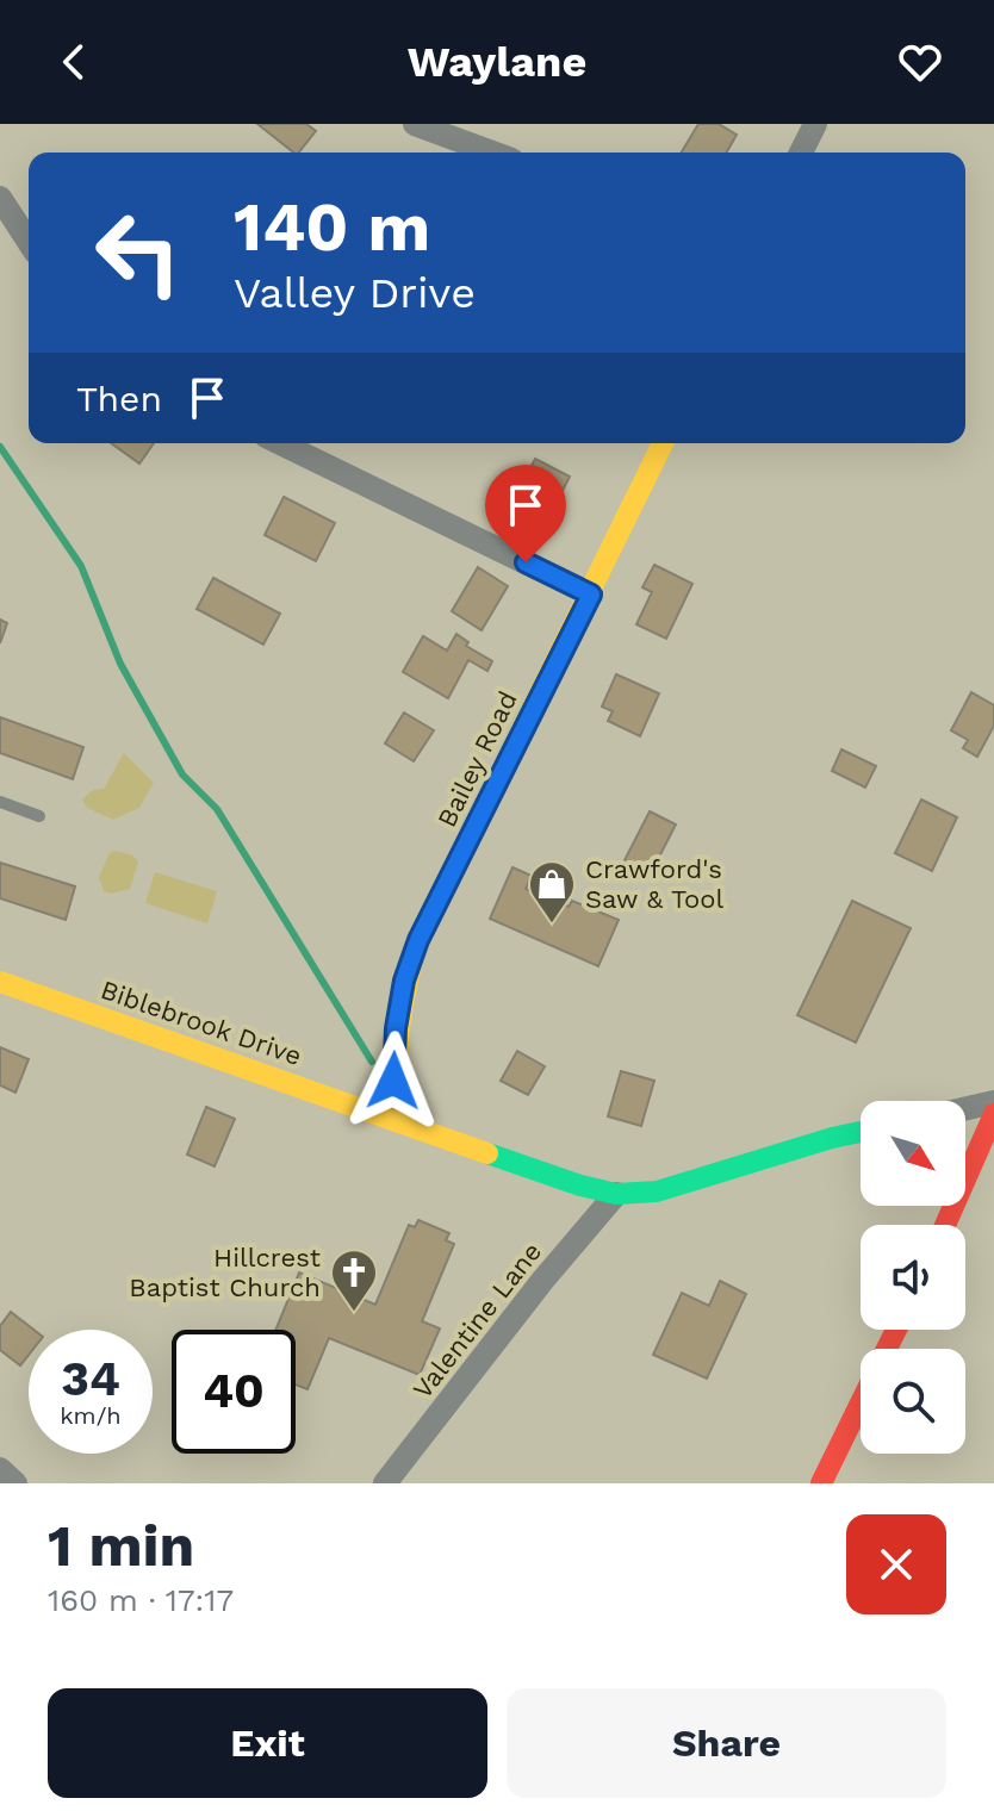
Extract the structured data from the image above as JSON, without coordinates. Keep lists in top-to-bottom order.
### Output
{
  "streets": {
    "street": ["Bailey Road", "Biblebrook Drive", "Valentine Lane"]
  },
  "crossings": [
    ["Bailey Road", "Biblebrook Drive"],
    ["Biblebrook Drive", "Valentine Lane"]
  ],
  "places": {
    "shop": ["Crawford's Saw & Tool"],
    "church": ["Hillcrest Baptist Church"]
  },
  "north": "bottom right",
  "page": {
    "header": "Waylane",
    "turn": ["140 m", "Valley Drive"],
    "then": "Then",
    "speed": "34 km/h",
    "limit": "40",
    "heading": ["1 min", "160 m · 17:17"],
    "buttons": ["Exit", "Share"]
  }
}
